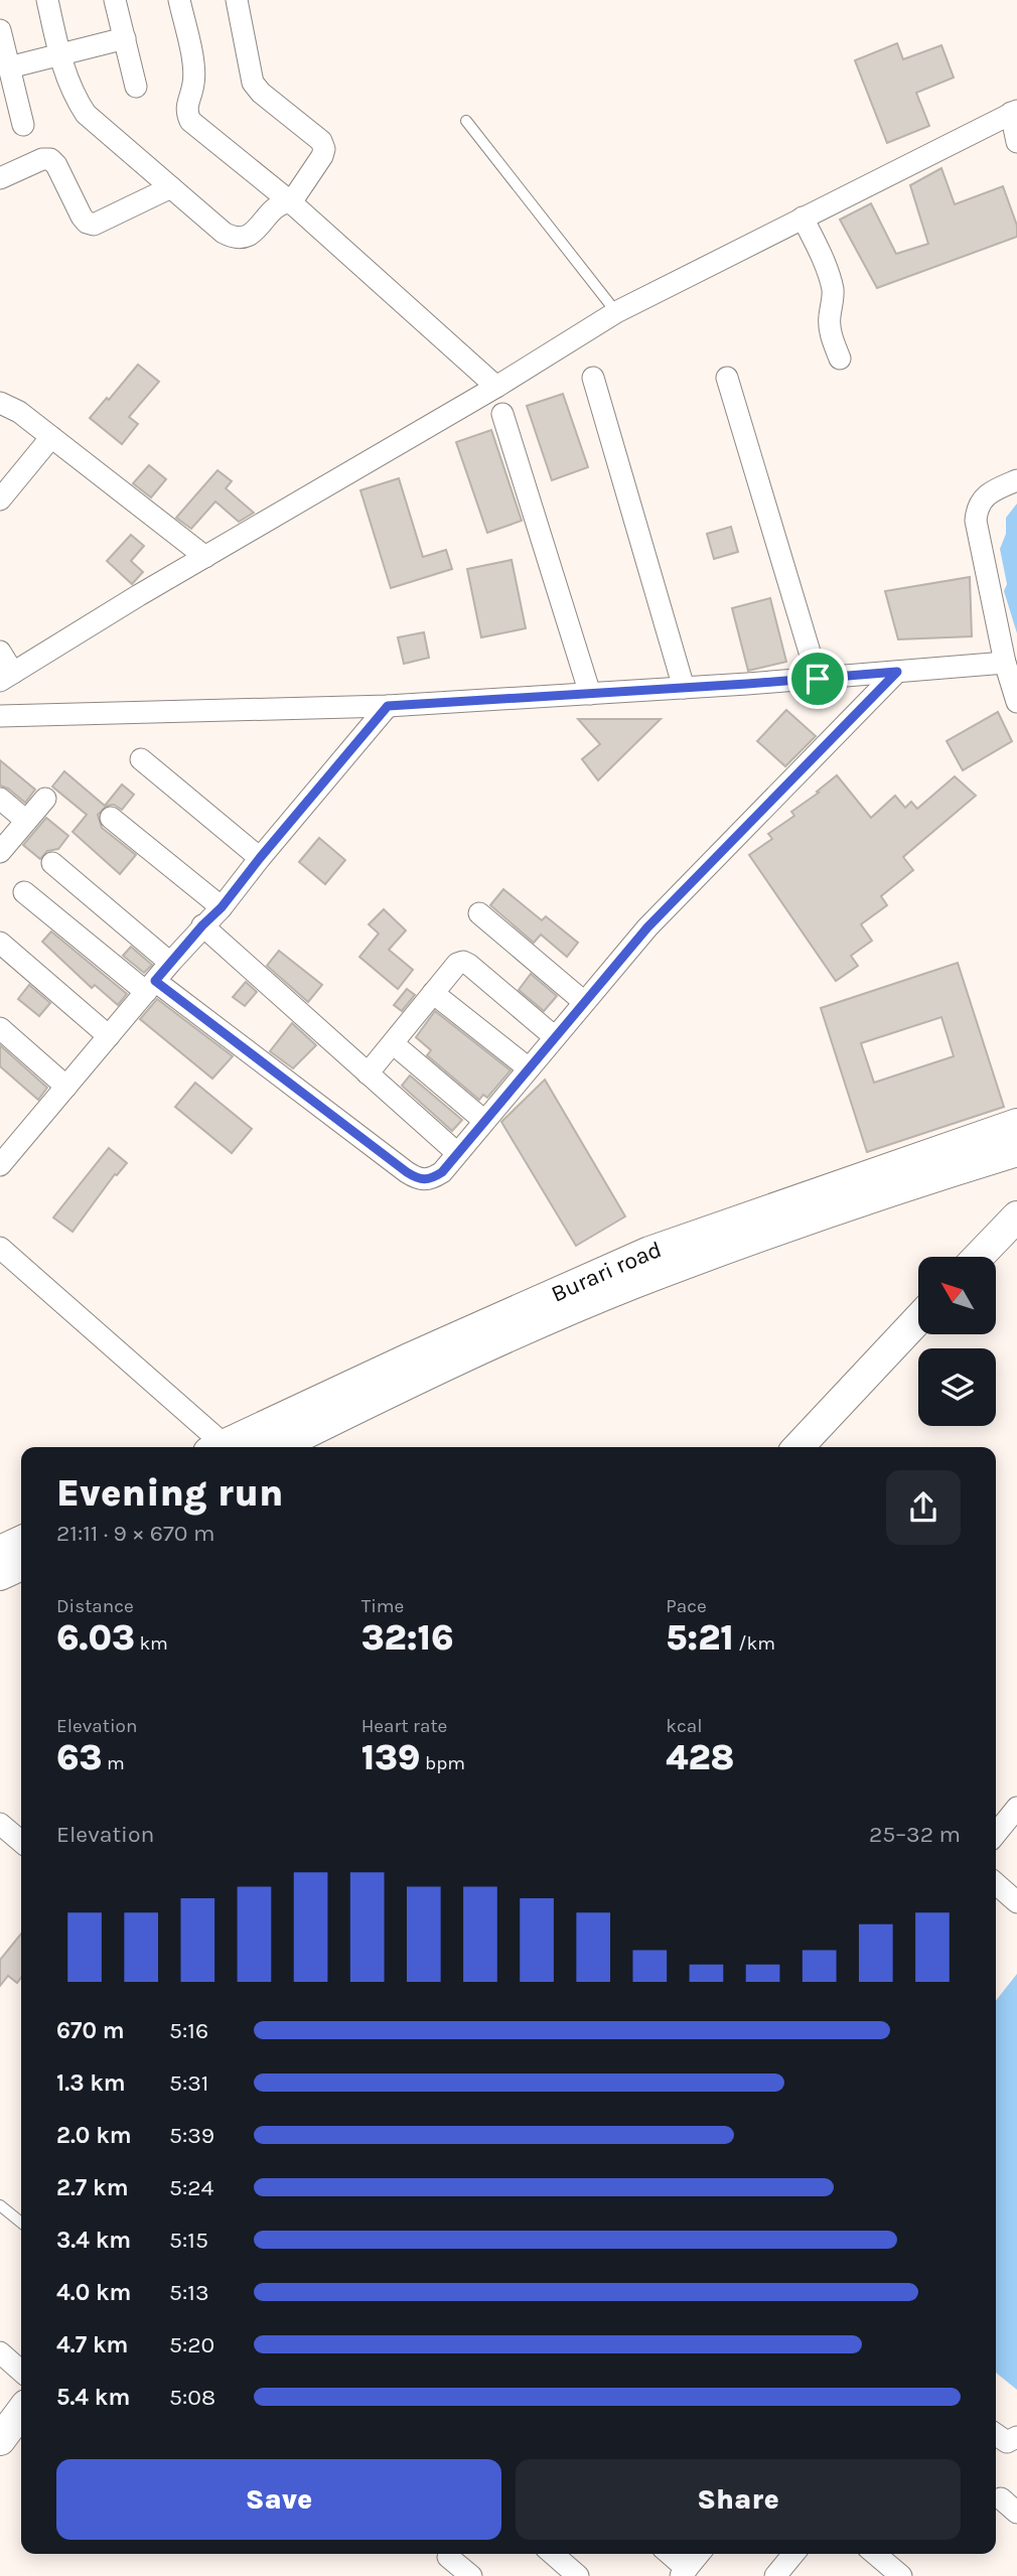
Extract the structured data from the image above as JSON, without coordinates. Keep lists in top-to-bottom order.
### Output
{
  "streets": {
    "main road": ["Burari road"]
  },
  "north": "top left",
  "page": {
    "heading": ["Evening run", "21:11 · 9 × 670 m"],
    "stats": [
      ["Distance", "6.03 km"],
      ["Time", "32:16"],
      ["Pace", "5:21 /km"],
      ["Elevation", "63 m"],
      ["Heart rate", "139 bpm"],
      ["kcal", "428"]
    ],
    "chart": ["Elevation", "25–32 m"],
    "list": [
      {
        "name": "670 m",
        "note": "5:16"
      },
      {
        "name": "1.3 km",
        "note": "5:31"
      },
      {
        "name": "2.0 km",
        "note": "5:39"
      },
      {
        "name": "2.7 km",
        "note": "5:24"
      },
      {
        "name": "3.4 km",
        "note": "5:15"
      },
      {
        "name": "4.0 km",
        "note": "5:13"
      },
      {
        "name": "4.7 km",
        "note": "5:20"
      },
      {
        "name": "5.4 km",
        "note": "5:08"
      }
    ],
    "buttons": ["Save", "Share"]
  }
}
